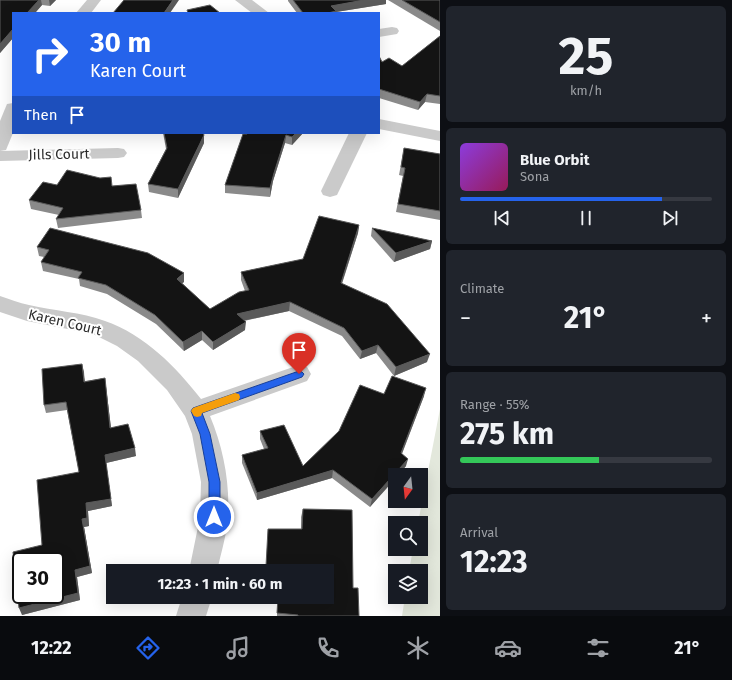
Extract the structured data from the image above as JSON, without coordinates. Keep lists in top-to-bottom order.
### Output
{
  "streets": {
    "street": ["Jills Court", "Karen Court"]
  },
  "north": "bottom",
  "page": {
    "tile": [
      ["25", "km/h"],
      "Climate",
      ["Range · 55%", "275 km"],
      ["Arrival", "12:23"]
    ],
    "turn": ["30 m", "Karen Court"],
    "then": "Then",
    "song": ["Blue Orbit", "Sona"],
    "heat": ["−", "21°", "+"],
    "limit": "30",
    "trip": "12:23 · 1 min · 60 m",
    "tabs": ["12:22", "21°"]
  }
}
